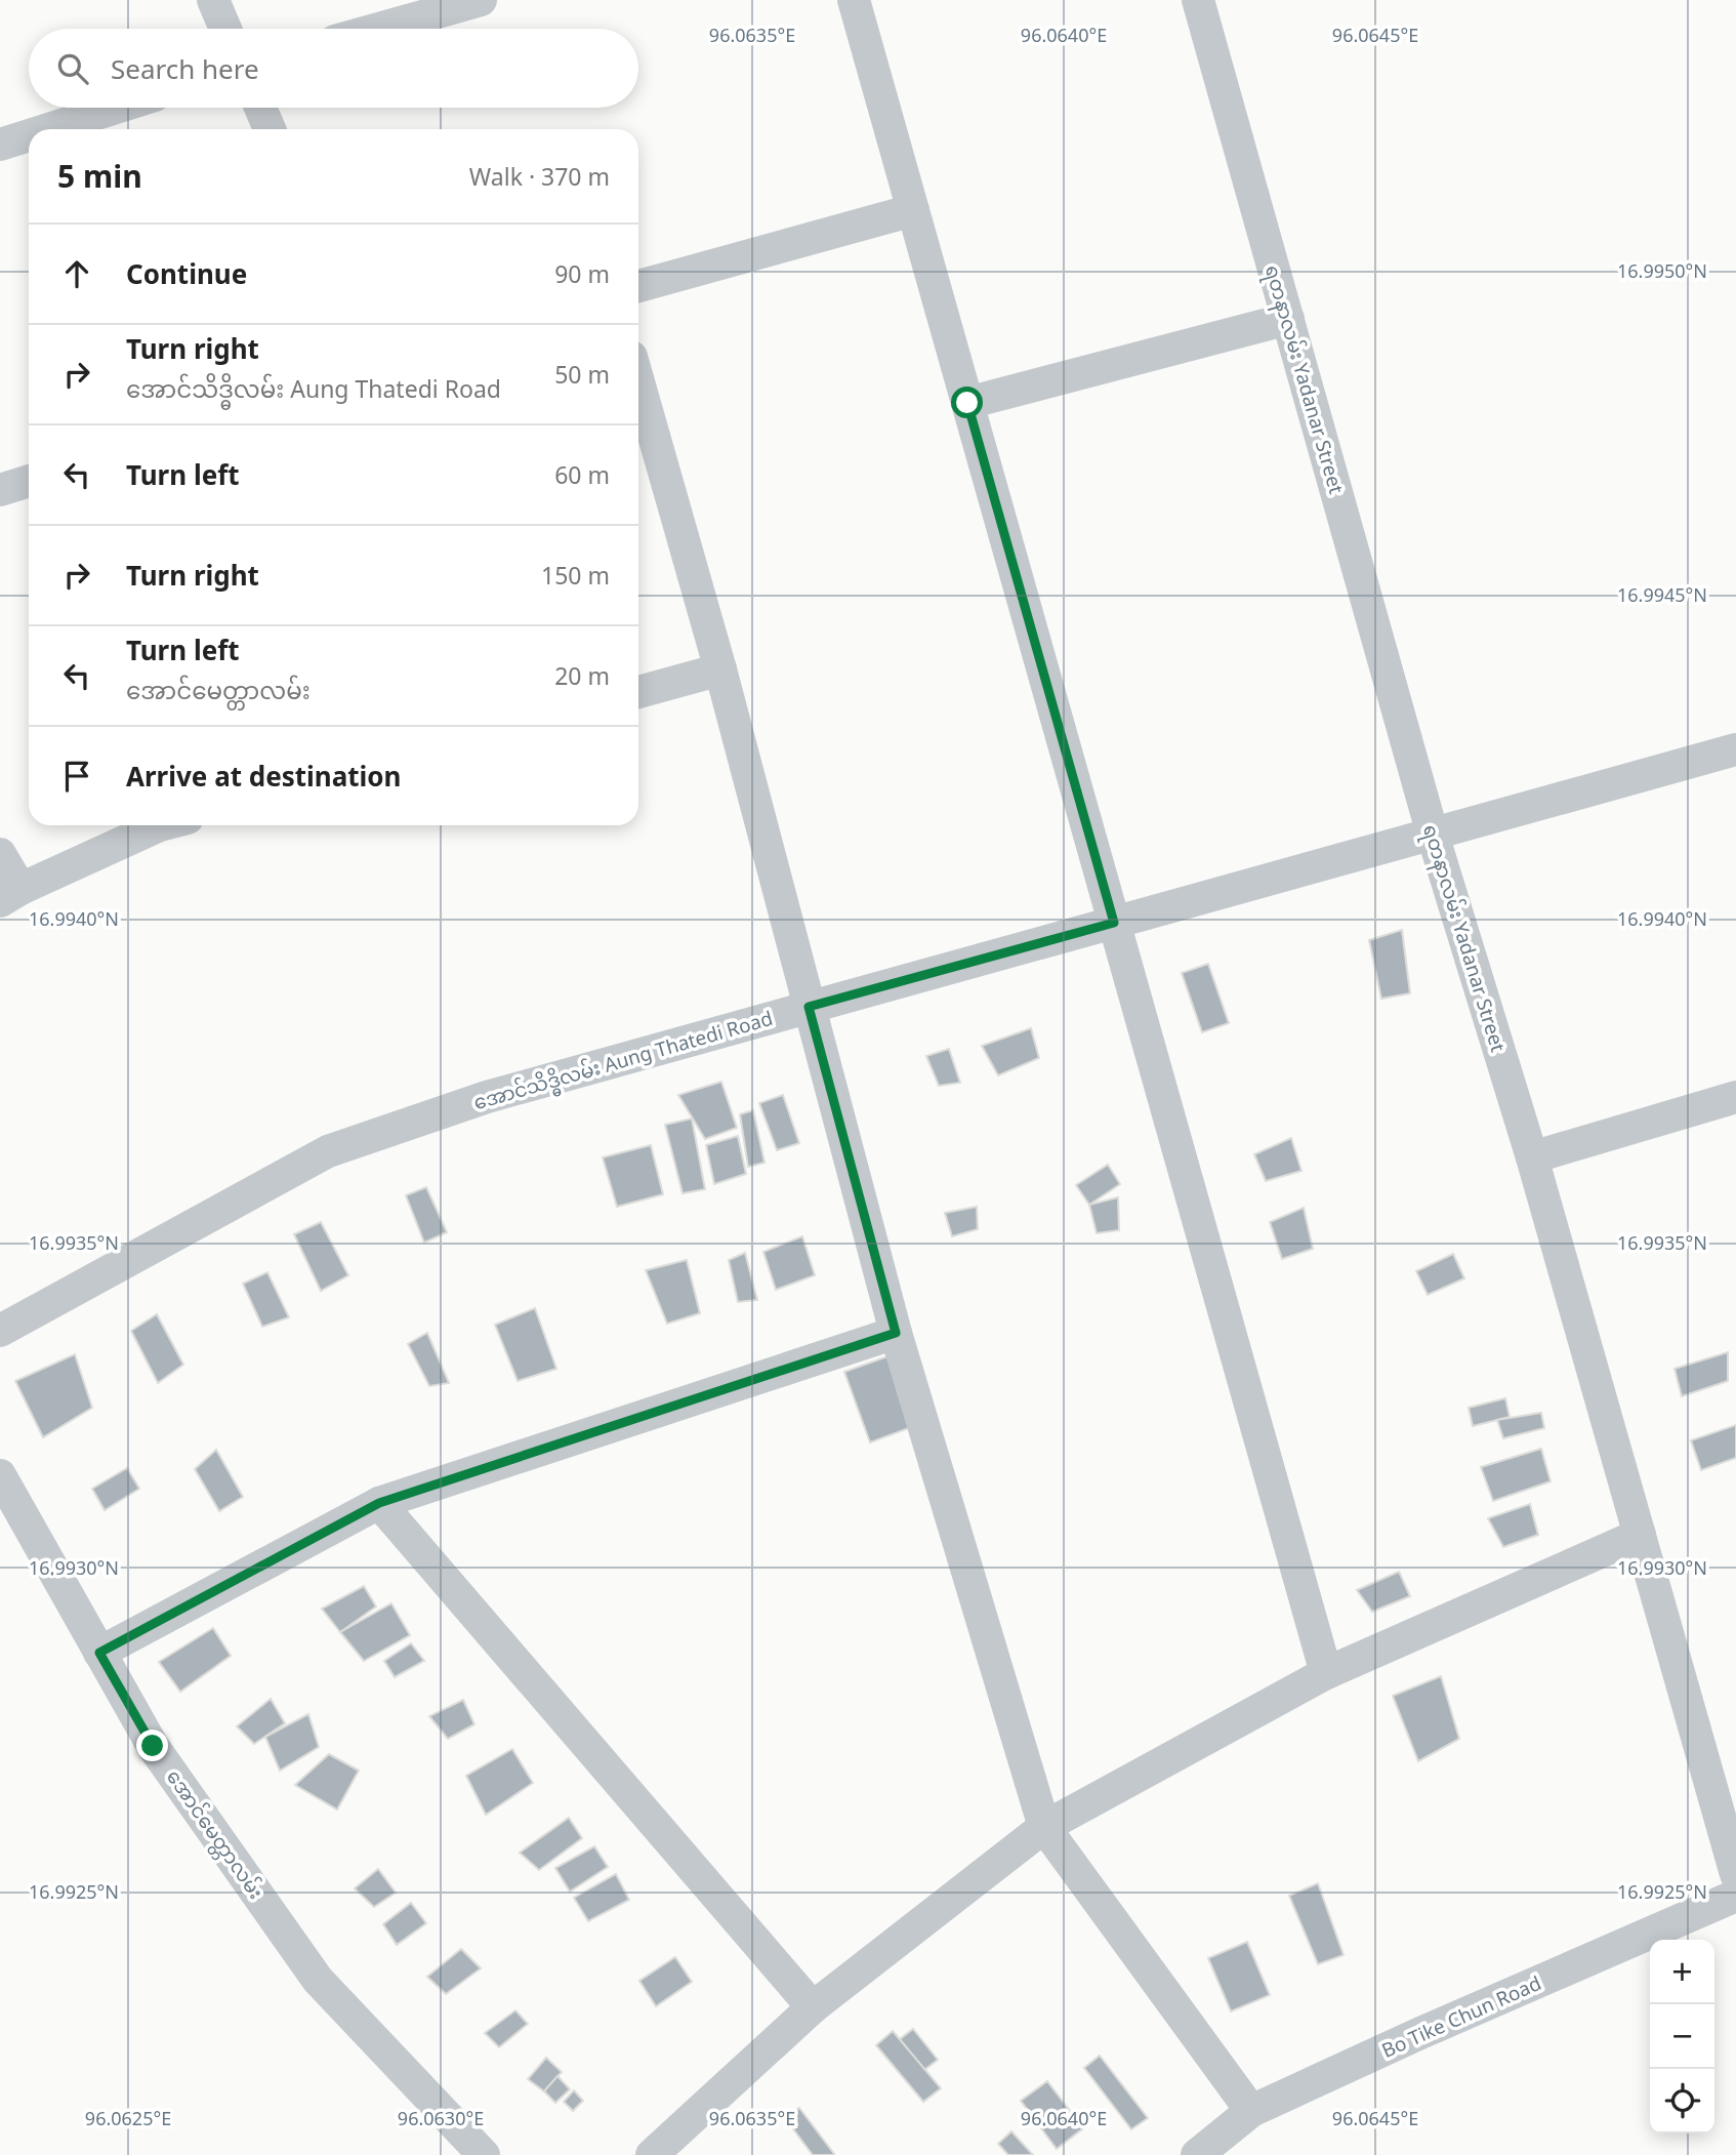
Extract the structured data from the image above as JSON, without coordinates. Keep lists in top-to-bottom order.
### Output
{
  "streets": {
    "street": [
      "ရတနာလမ်း Yadanar Street",
      "အောင်သိဒ္ဓိလမ်း Aung Thatedi Road",
      "အောင်မေတ္တာလမ်း",
      "Bo Tike Chun Road"
    ]
  },
  "crossings": [
    ["ရတနာလမ်း Yadanar Street", "အောင်သိဒ္ဓိလမ်း Aung Thatedi Road"]
  ],
  "page": {
    "search": "Search here",
    "heading": ["5 min", "Walk · 370 m"],
    "list": [
      ["Continue", "90 m"],
      ["Turn right", "အောင်သိဒ္ဓိလမ်း Aung Thatedi Road", "50 m"],
      ["Turn left", "60 m"],
      ["Turn right", "150 m"],
      ["Turn left", "အောင်မေတ္တာလမ်း", "20 m"],
      "Arrive at destination"
    ],
    "map_buttons": ["+", "−"]
  },
  "coordinates": [
    "96.0635°E",
    "96.0640°E",
    "96.0645°E",
    "16.9950°N",
    "16.9945°N",
    "16.9940°N",
    "16.9935°N",
    "16.9930°N",
    "16.9925°N",
    "96.0625°E",
    "96.0630°E"
  ]
}
